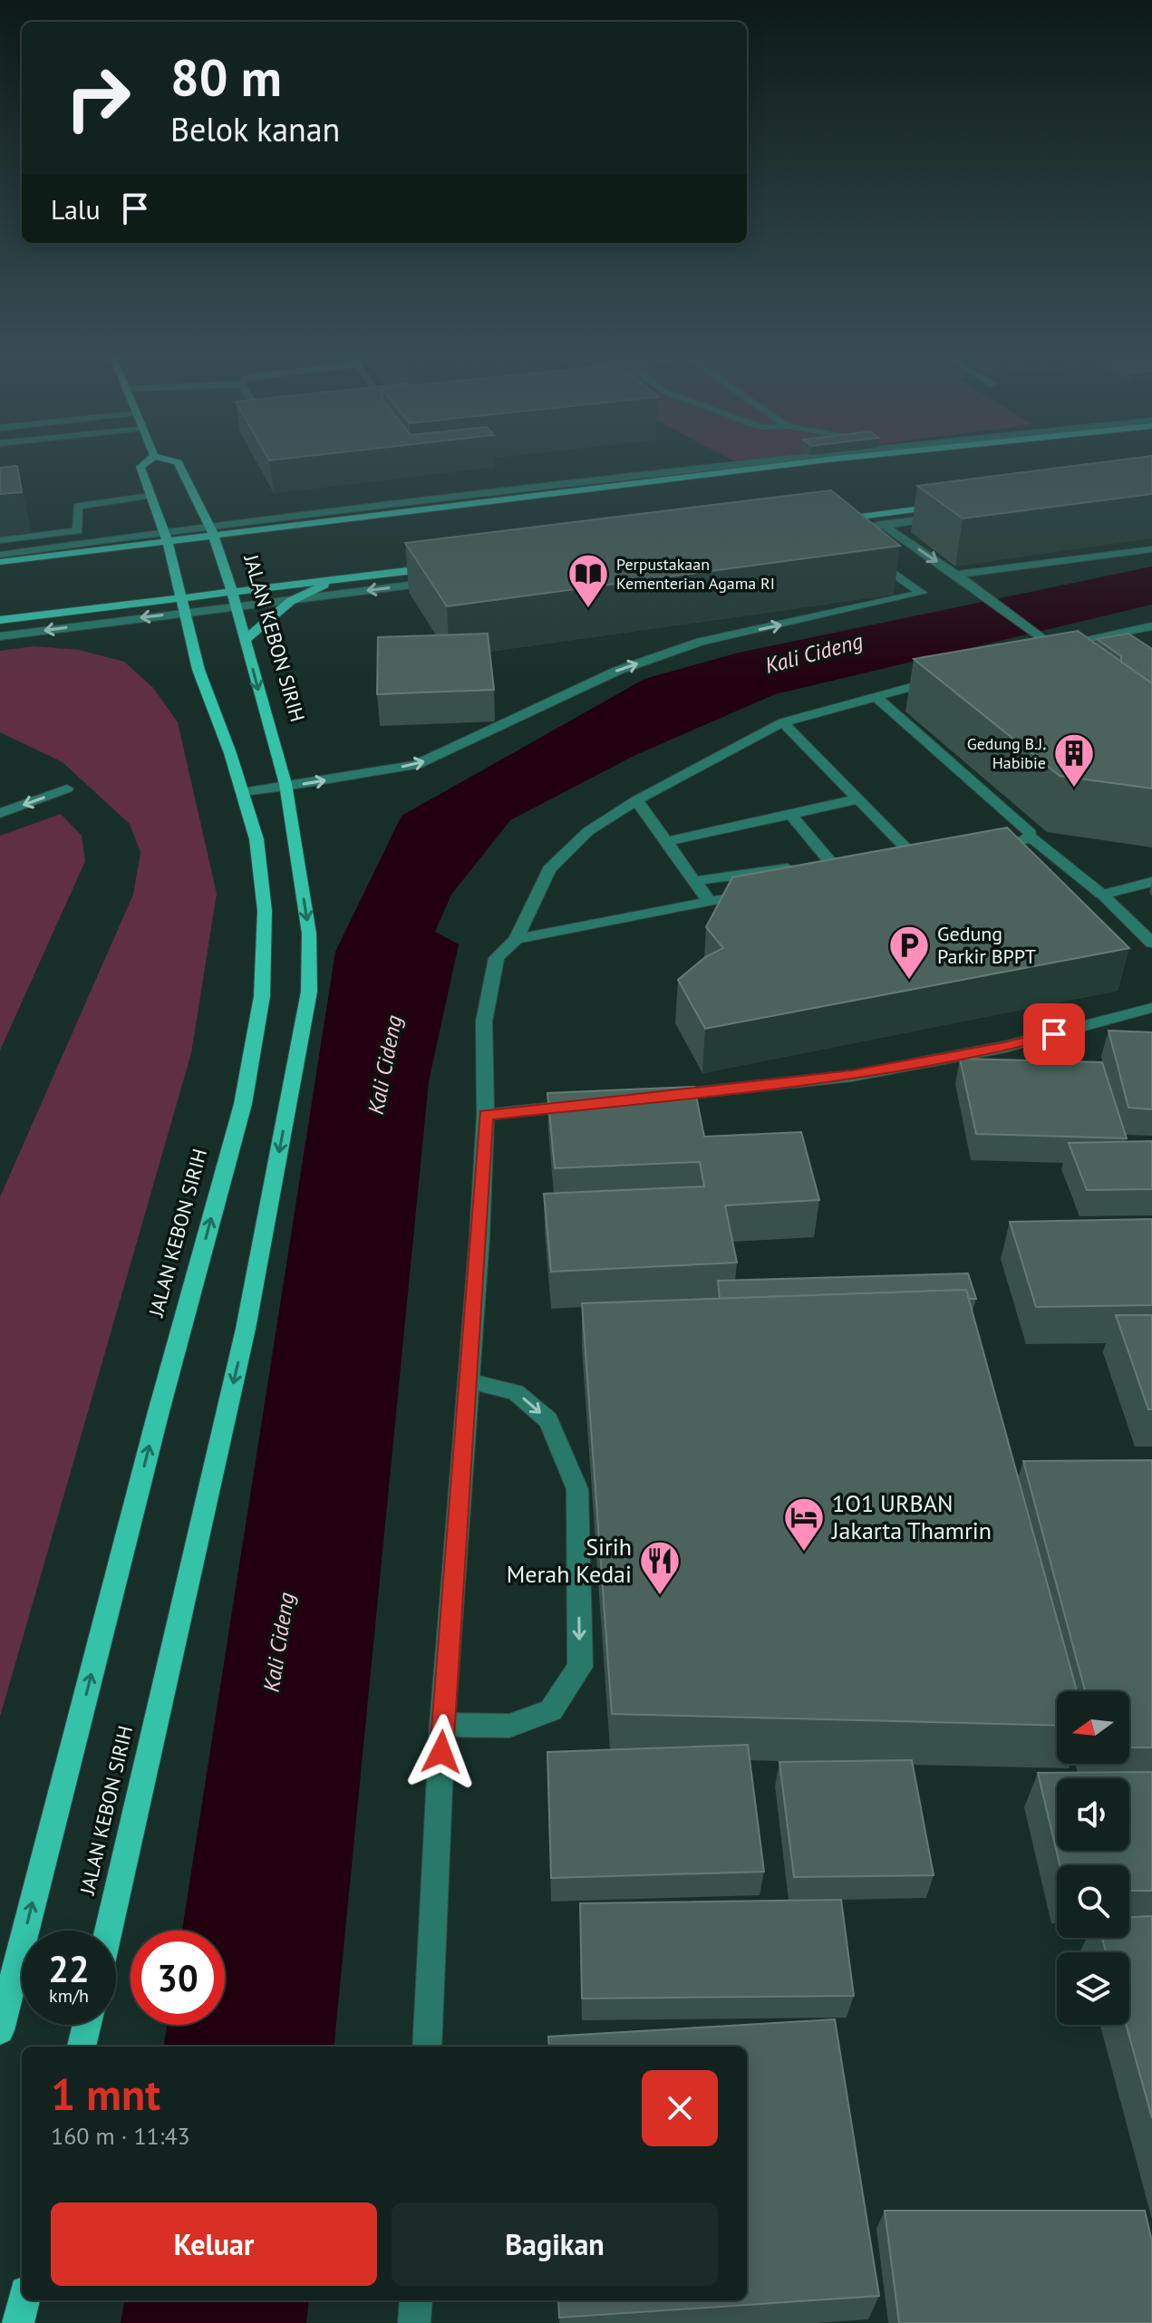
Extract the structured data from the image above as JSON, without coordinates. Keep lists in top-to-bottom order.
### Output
{
  "streets": {
    "main road": ["JALAN KEBON SIRIH"]
  },
  "water": ["Kali Cideng"],
  "places": {
    "library": ["Perpustakaan Kementerian Agama RI"],
    "building": ["Gedung B.J. Habibie"],
    "parking": ["Gedung Parkir BPPT"],
    "hotel": ["1O1 URBAN Jakarta Thamrin"],
    "restaurant": ["Sirih Merah Kedai"]
  },
  "north": "left",
  "page": {
    "turn": ["80 m", "Belok kanan"],
    "then": "Lalu",
    "speed": "22 km/h",
    "limit": "30",
    "heading": ["1 mnt", "160 m · 11:43"],
    "buttons": ["Keluar", "Bagikan"]
  }
}
